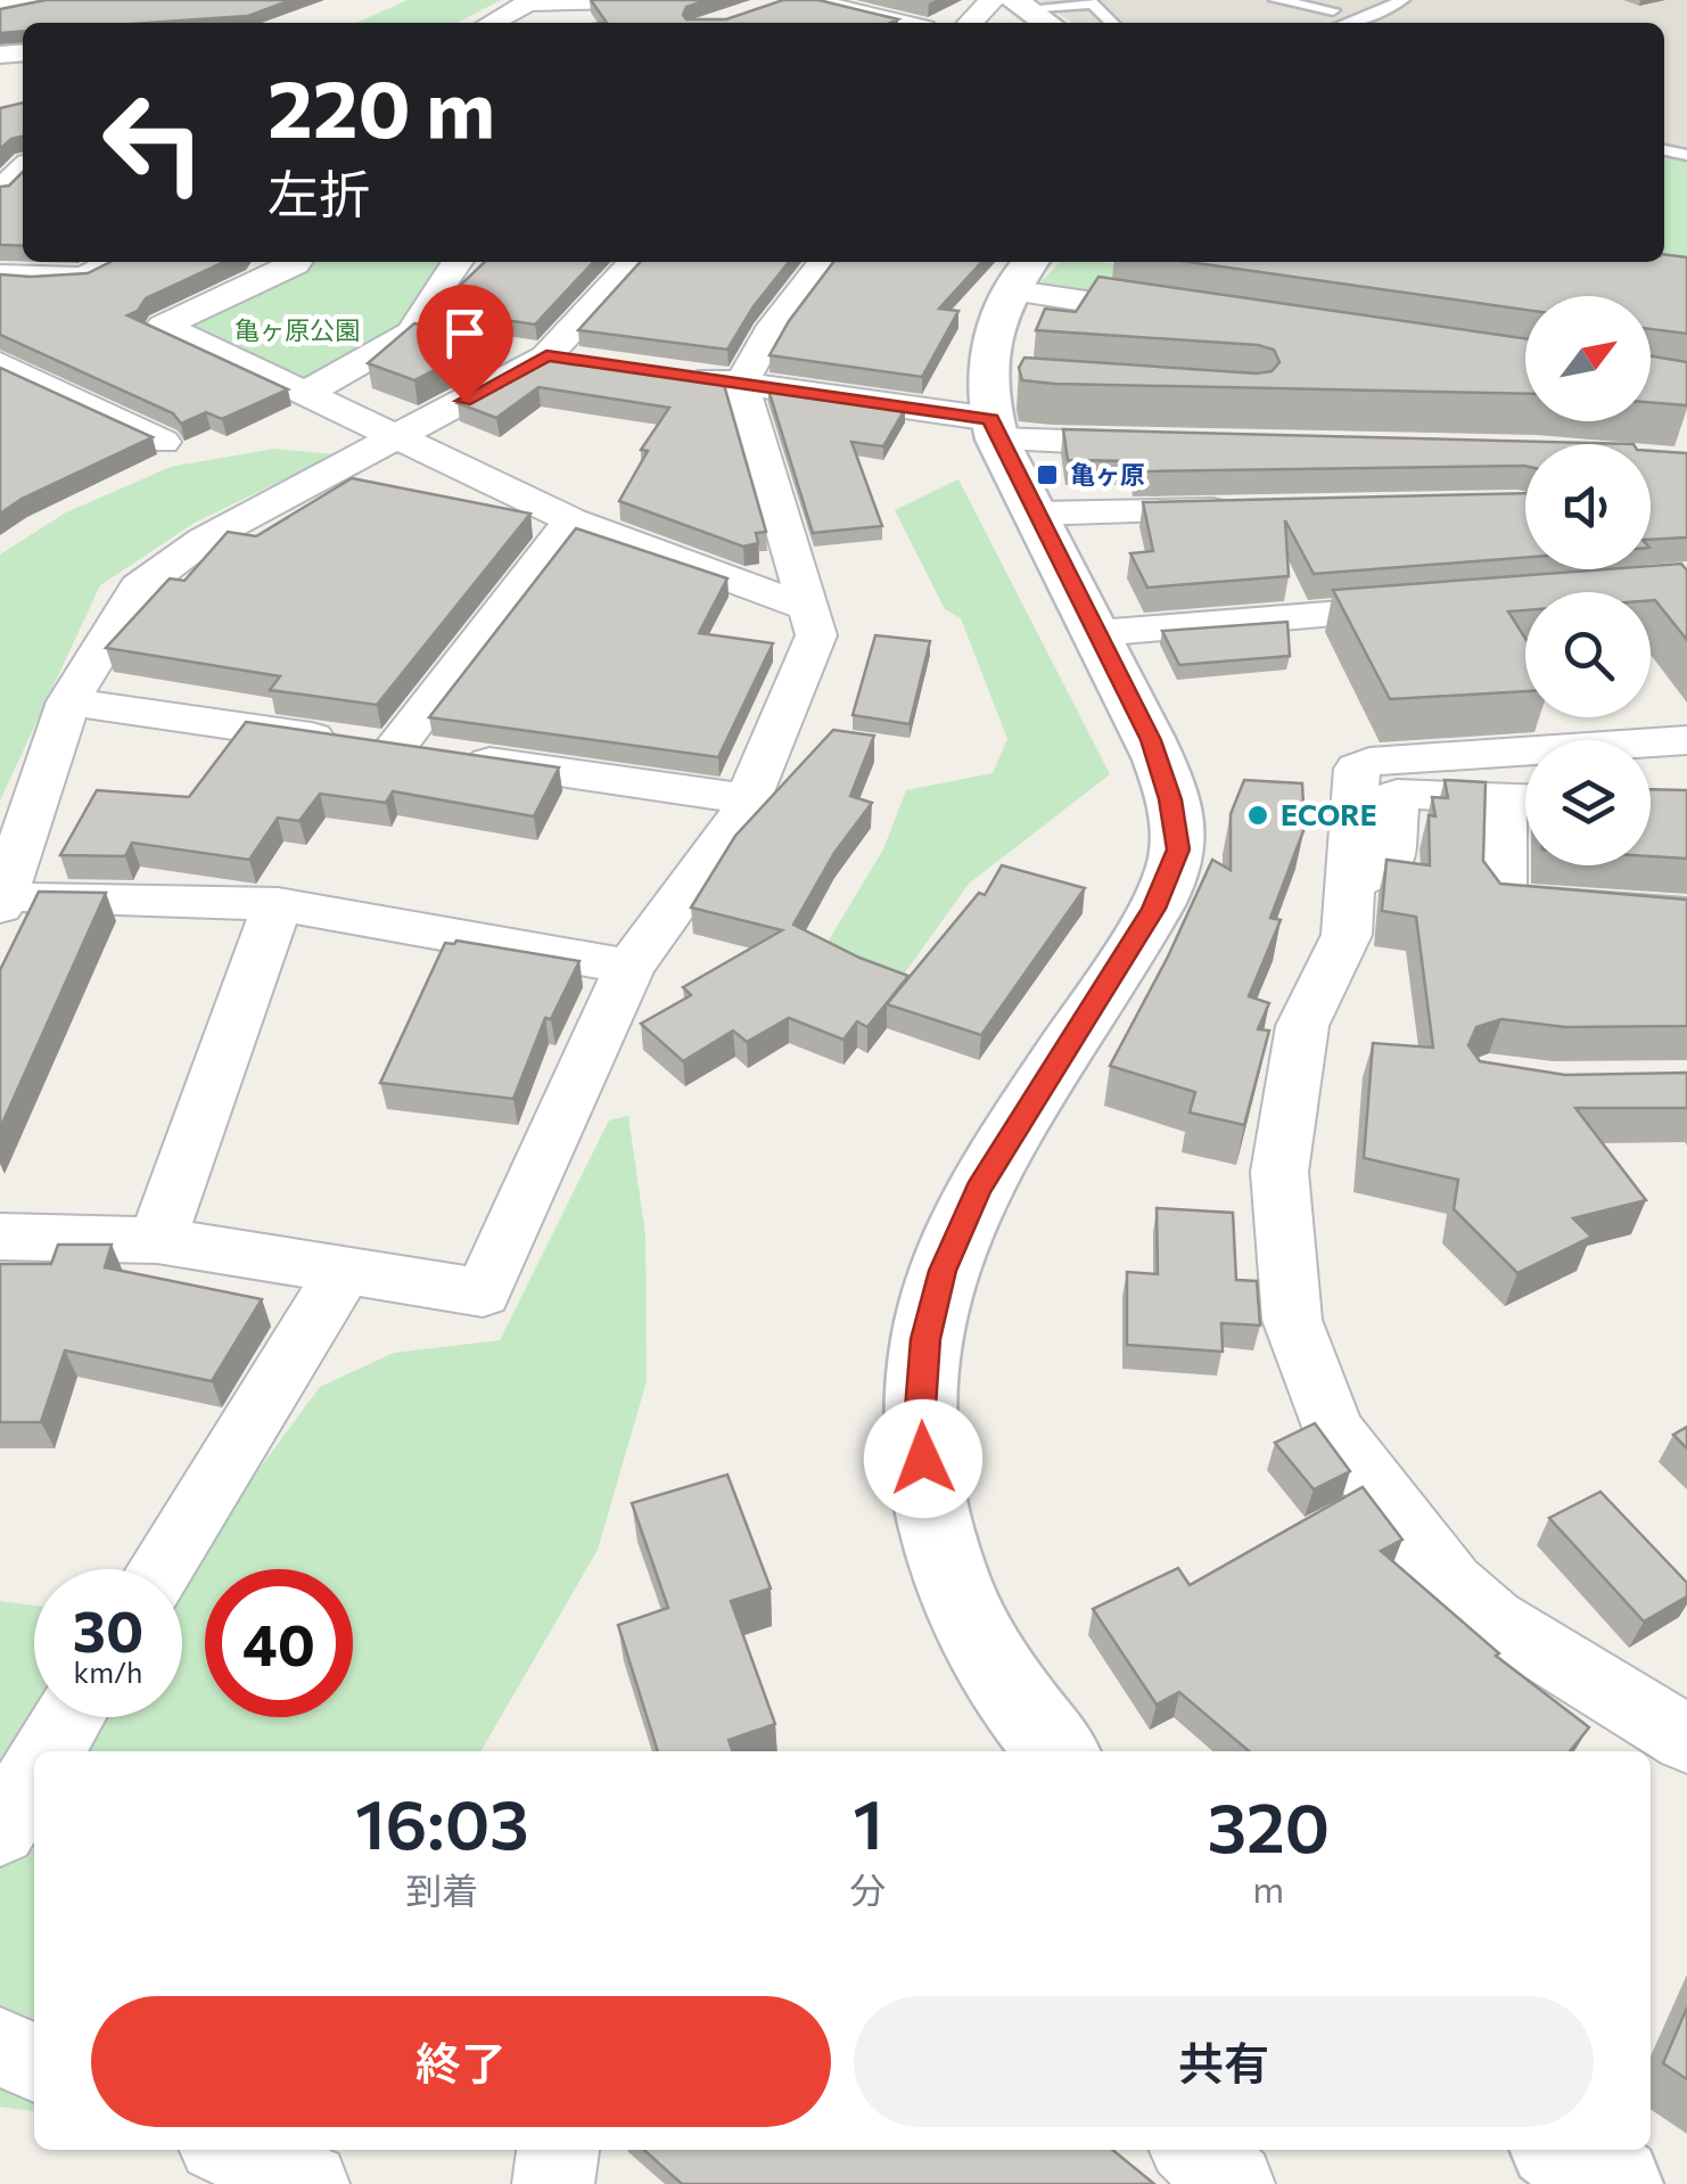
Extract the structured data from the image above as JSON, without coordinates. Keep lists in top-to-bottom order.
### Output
{
  "parks": ["亀ヶ原公園"],
  "places": {
    "transit": ["亀ヶ原"],
    "other": ["ECORE"]
  },
  "north": "top right",
  "page": {
    "turn": ["220 m", "左折"],
    "speed": "30 km/h",
    "limit": "40",
    "eta": [
      "16:03",
      "到着",
      "1",
      "分",
      "320",
      "m"
    ],
    "buttons": ["終了", "共有"]
  }
}
